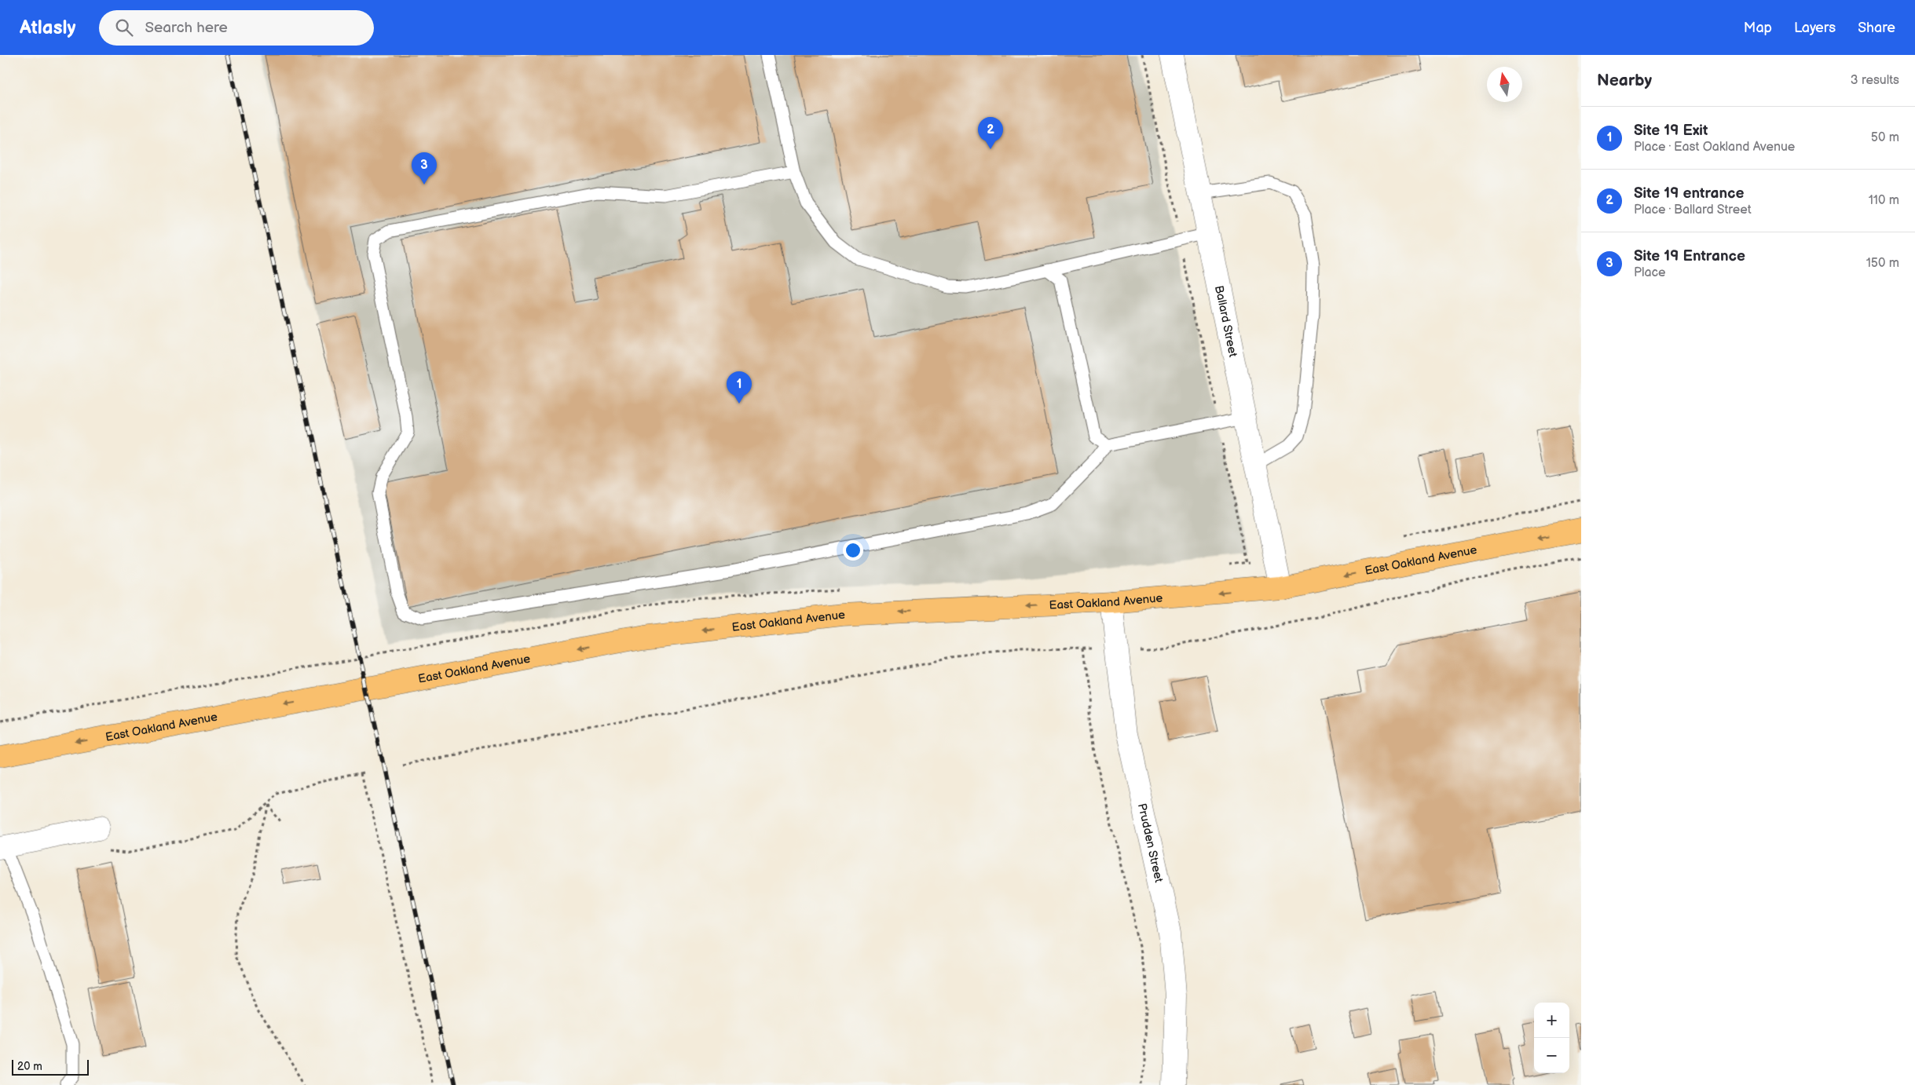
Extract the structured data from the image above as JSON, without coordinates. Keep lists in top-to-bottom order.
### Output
{
  "streets": {
    "main road": ["East Oakland Avenue"],
    "street": ["Ballard Street", "Prudden Street"]
  },
  "crossings": [
    ["Ballard Street", "East Oakland Avenue"],
    ["East Oakland Avenue", "Prudden Street"]
  ],
  "one_way": ["East Oakland Avenue"],
  "scale_bar": "20 m",
  "north": "top",
  "page": {
    "header": "Atlasly",
    "search": "Search here",
    "nav": ["Map", "Layers", "Share"],
    "heading": ["Nearby", "3 results"],
    "list": [
      {
        "mark": "1",
        "name": "Site 19 Exit",
        "note": "Place · East Oakland Avenue",
        "value": "50 m"
      },
      {
        "mark": "2",
        "name": "Site 19 entrance",
        "note": "Place · Ballard Street",
        "value": "110 m"
      },
      {
        "mark": "3",
        "name": "Site 19 Entrance",
        "note": "Place",
        "value": "150 m"
      }
    ],
    "pins": ["2", "3", "1"],
    "map_buttons": ["+", "−"],
    "scale": "20 m"
  }
}
